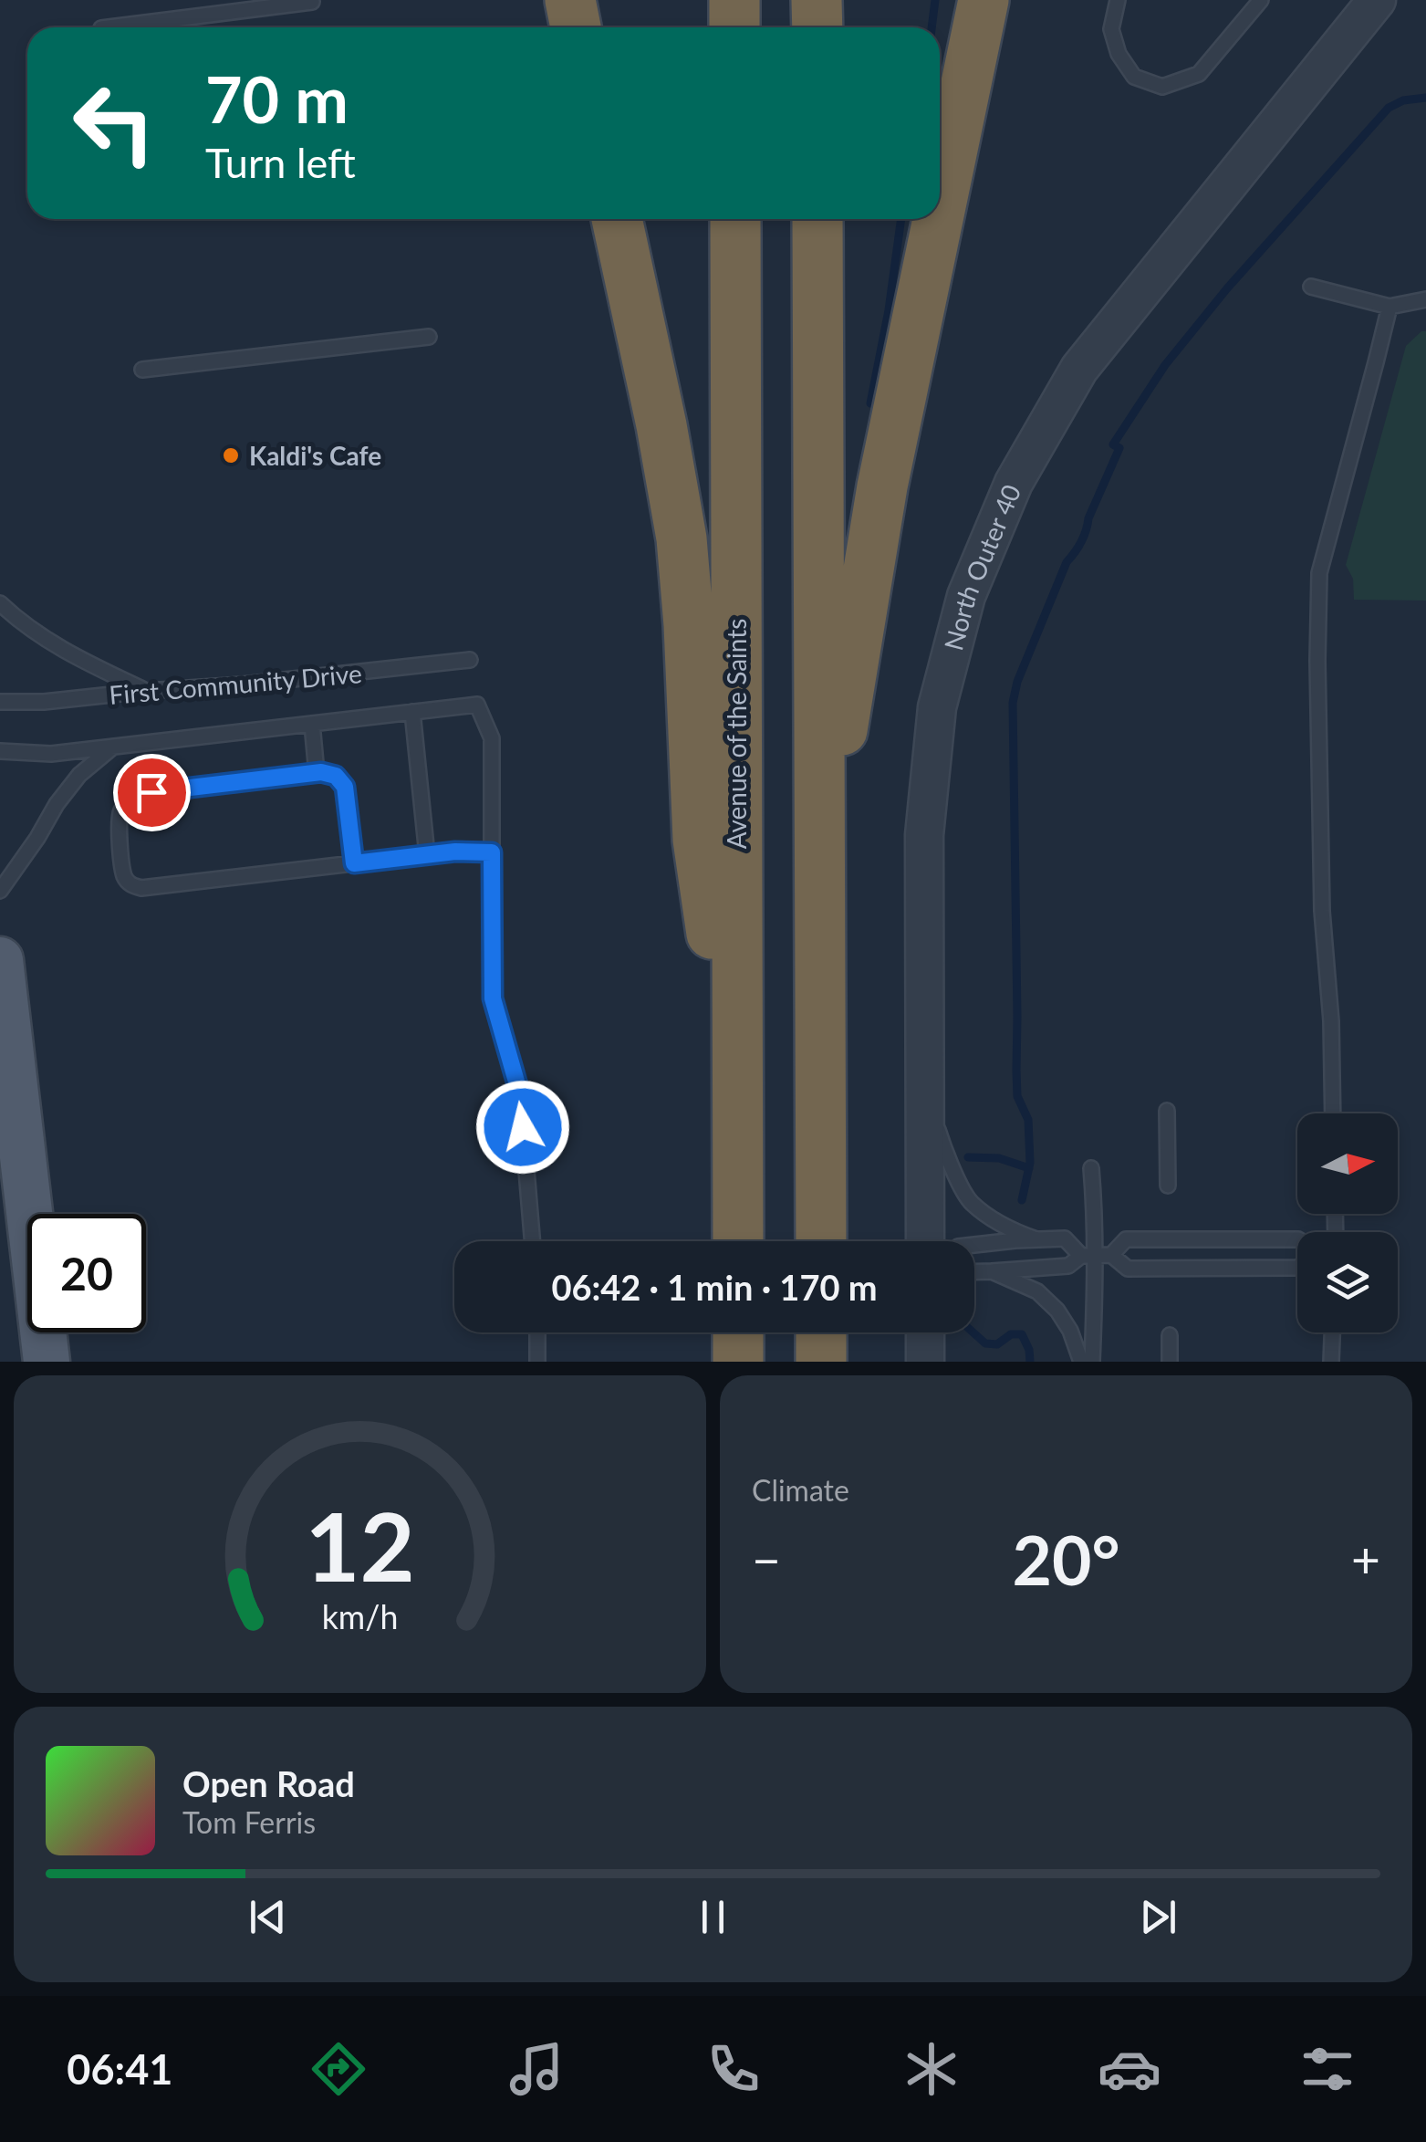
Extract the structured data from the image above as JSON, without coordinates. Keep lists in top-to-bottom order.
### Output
{
  "streets": {
    "highway": ["Avenue of the Saints"],
    "street": ["North Outer 40"],
    "lane": ["First Community Drive"]
  },
  "places": ["Kaldi's Cafe"],
  "north": "right",
  "page": {
    "turn": ["70 m", "Turn left"],
    "limit": "20",
    "trip": "06:42 · 1 min · 170 m",
    "tile": "Climate",
    "heat": ["−", "20°", "+"],
    "song": ["Open Road", "Tom Ferris"],
    "tabs": "06:41",
    "gauge": ["12", "km/h"]
  }
}
